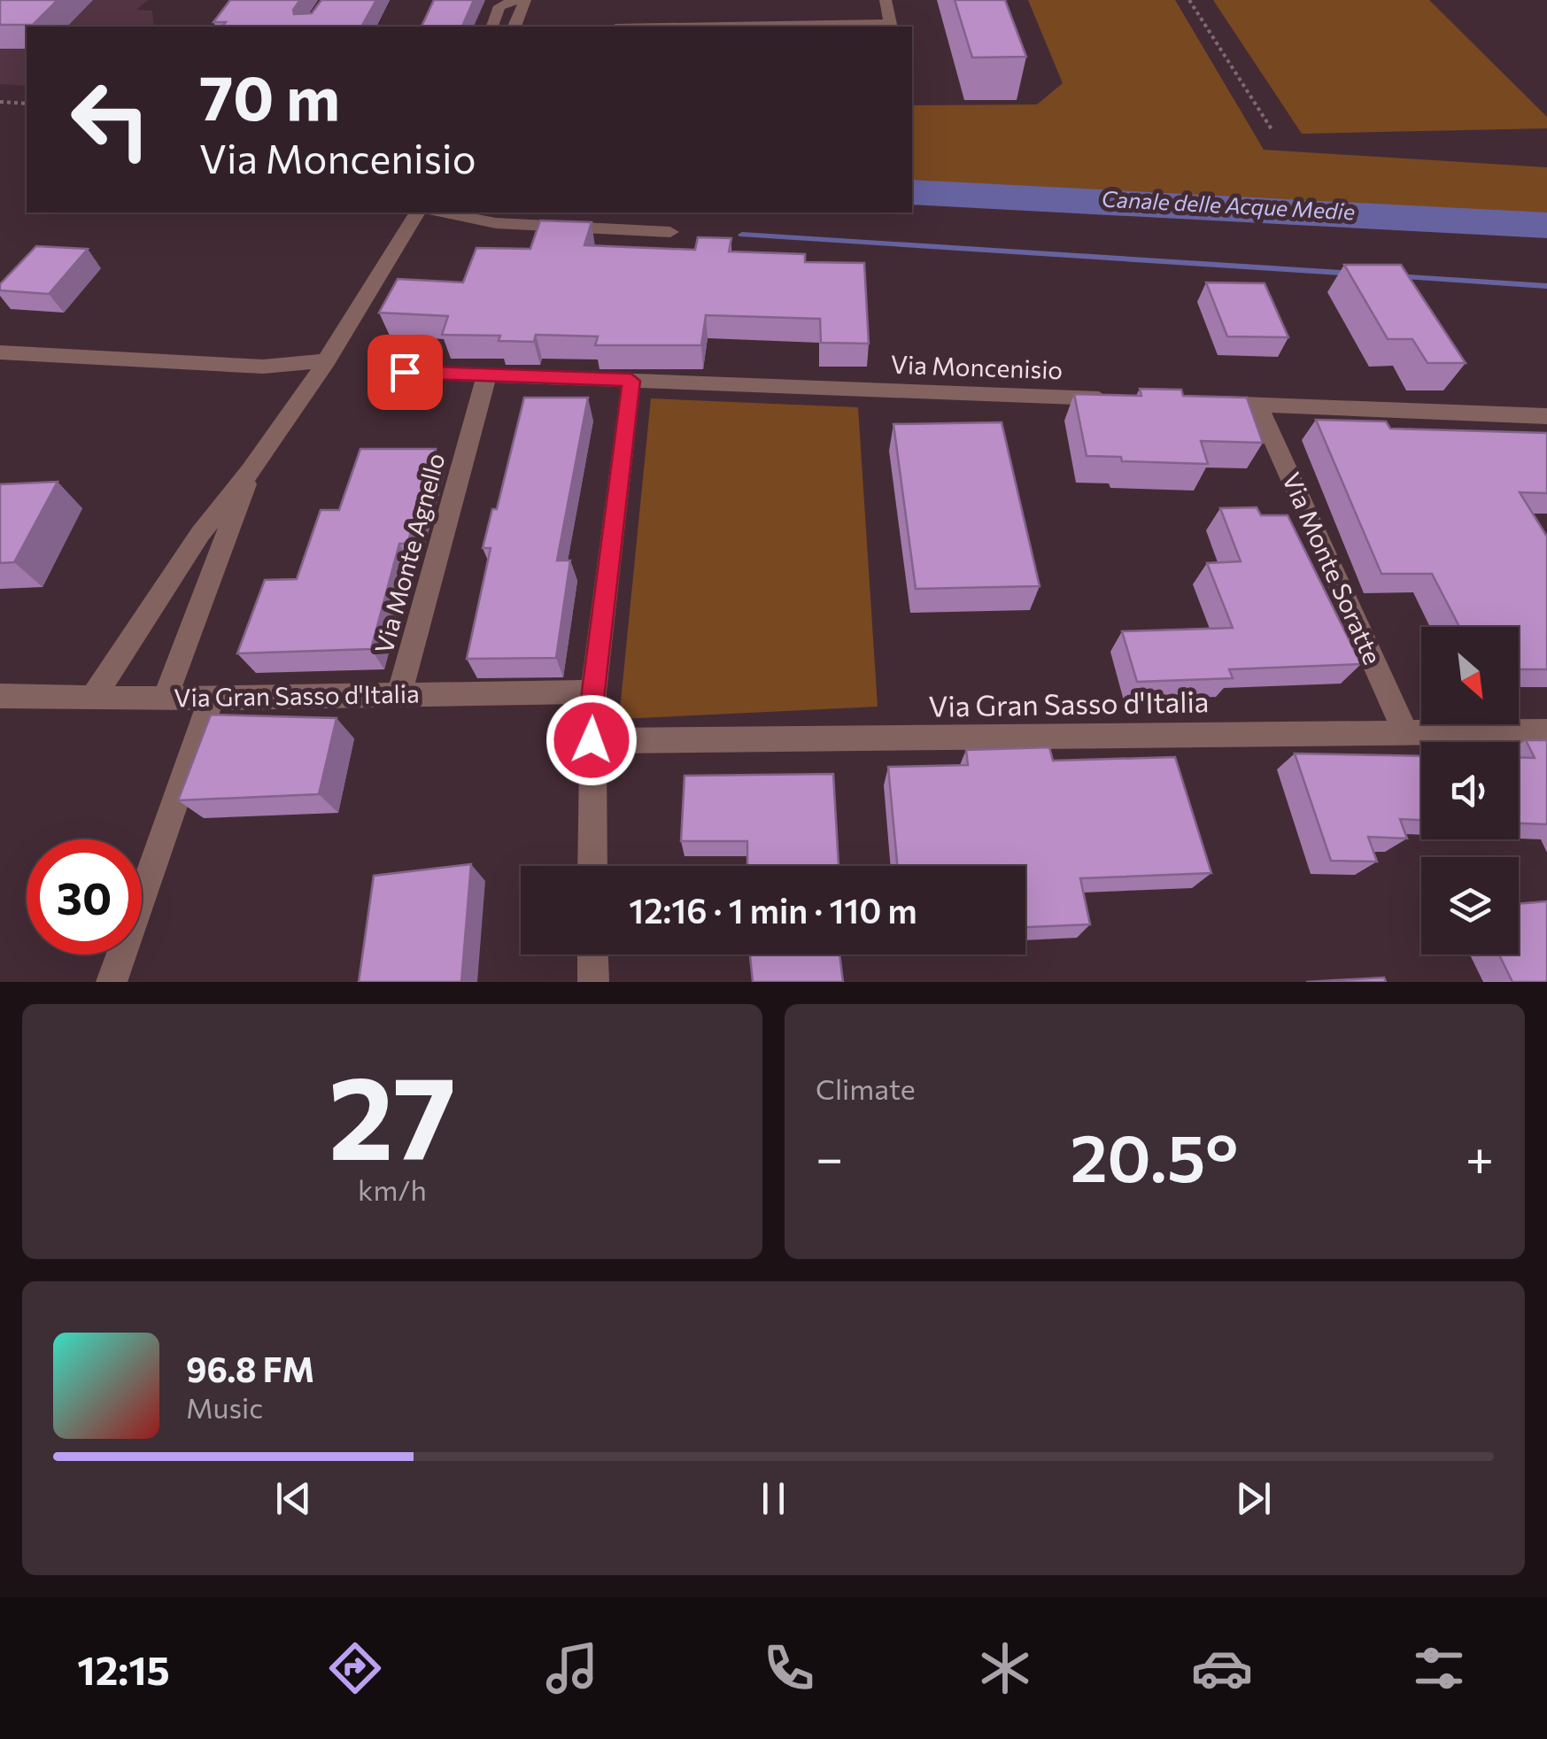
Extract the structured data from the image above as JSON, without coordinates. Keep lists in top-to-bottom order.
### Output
{
  "streets": {
    "street": [
      "Via Moncenisio",
      "Via Monte Agnello",
      "Via Monte Soratte",
      "Via Gran Sasso d'Italia"
    ]
  },
  "crossings": [
    ["Via Moncenisio", "Via Monte Agnello"],
    ["Via Monte Agnello", "Via Gran Sasso d'Italia"],
    ["Via Monte Soratte", "Via Gran Sasso d'Italia"]
  ],
  "water": ["Canale delle Acque Medie"],
  "north": "bottom right",
  "page": {
    "turn": ["70 m", "Via Moncenisio"],
    "limit": "30",
    "trip": "12:16 · 1 min · 110 m",
    "tile": [
      ["27", "km/h"],
      "Climate"
    ],
    "heat": ["−", "20.5°", "+"],
    "song": ["96.8 FM", "Music"],
    "tabs": "12:15"
  }
}
